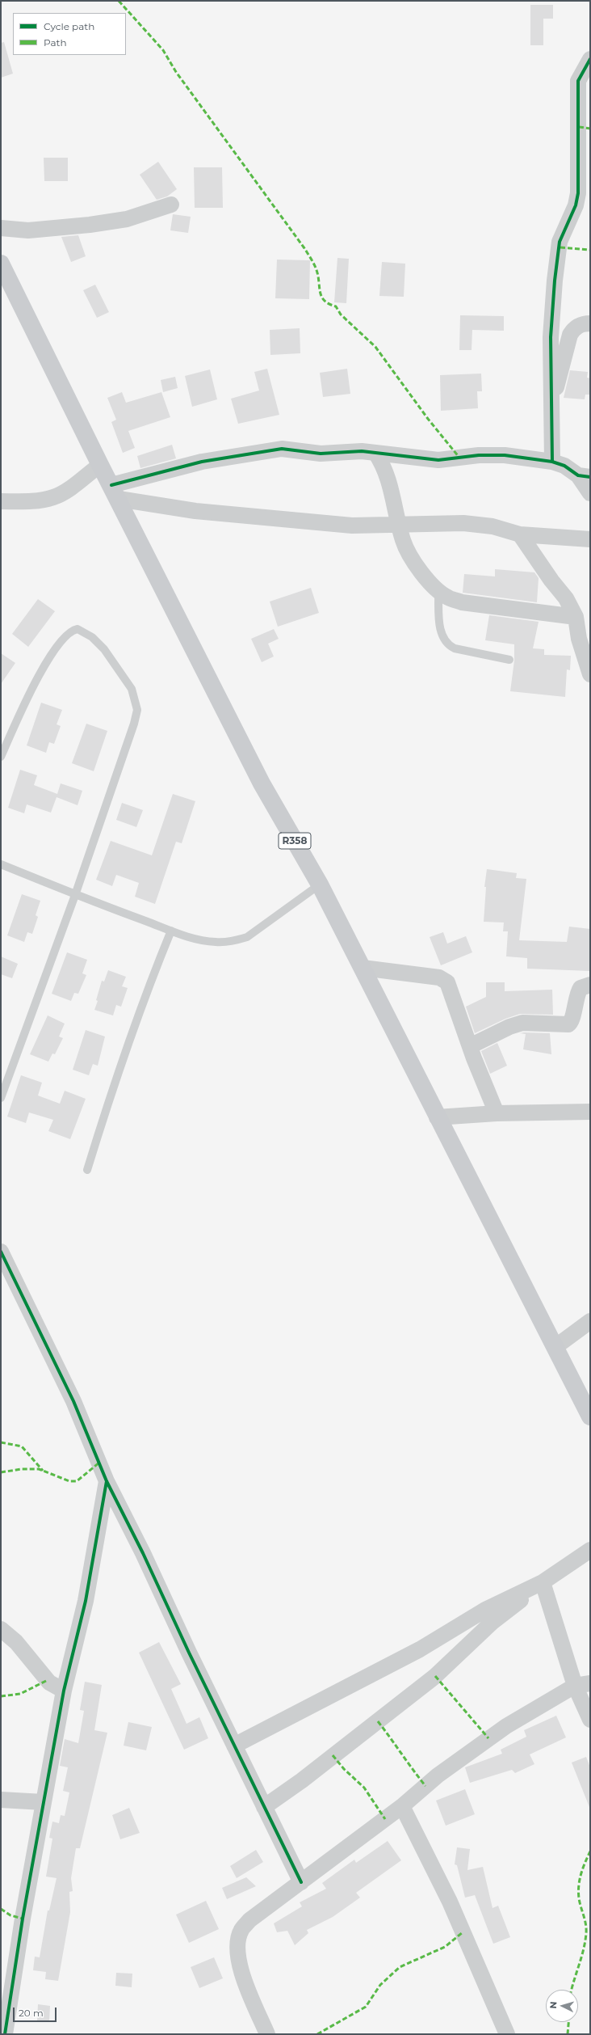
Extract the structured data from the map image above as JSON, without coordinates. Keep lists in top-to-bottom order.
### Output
{
  "streets": {
    "main road": ["R358"]
  },
  "legend": ["Cycle path", "Path"],
  "scale_bar": "20 m",
  "north": "left"
}
